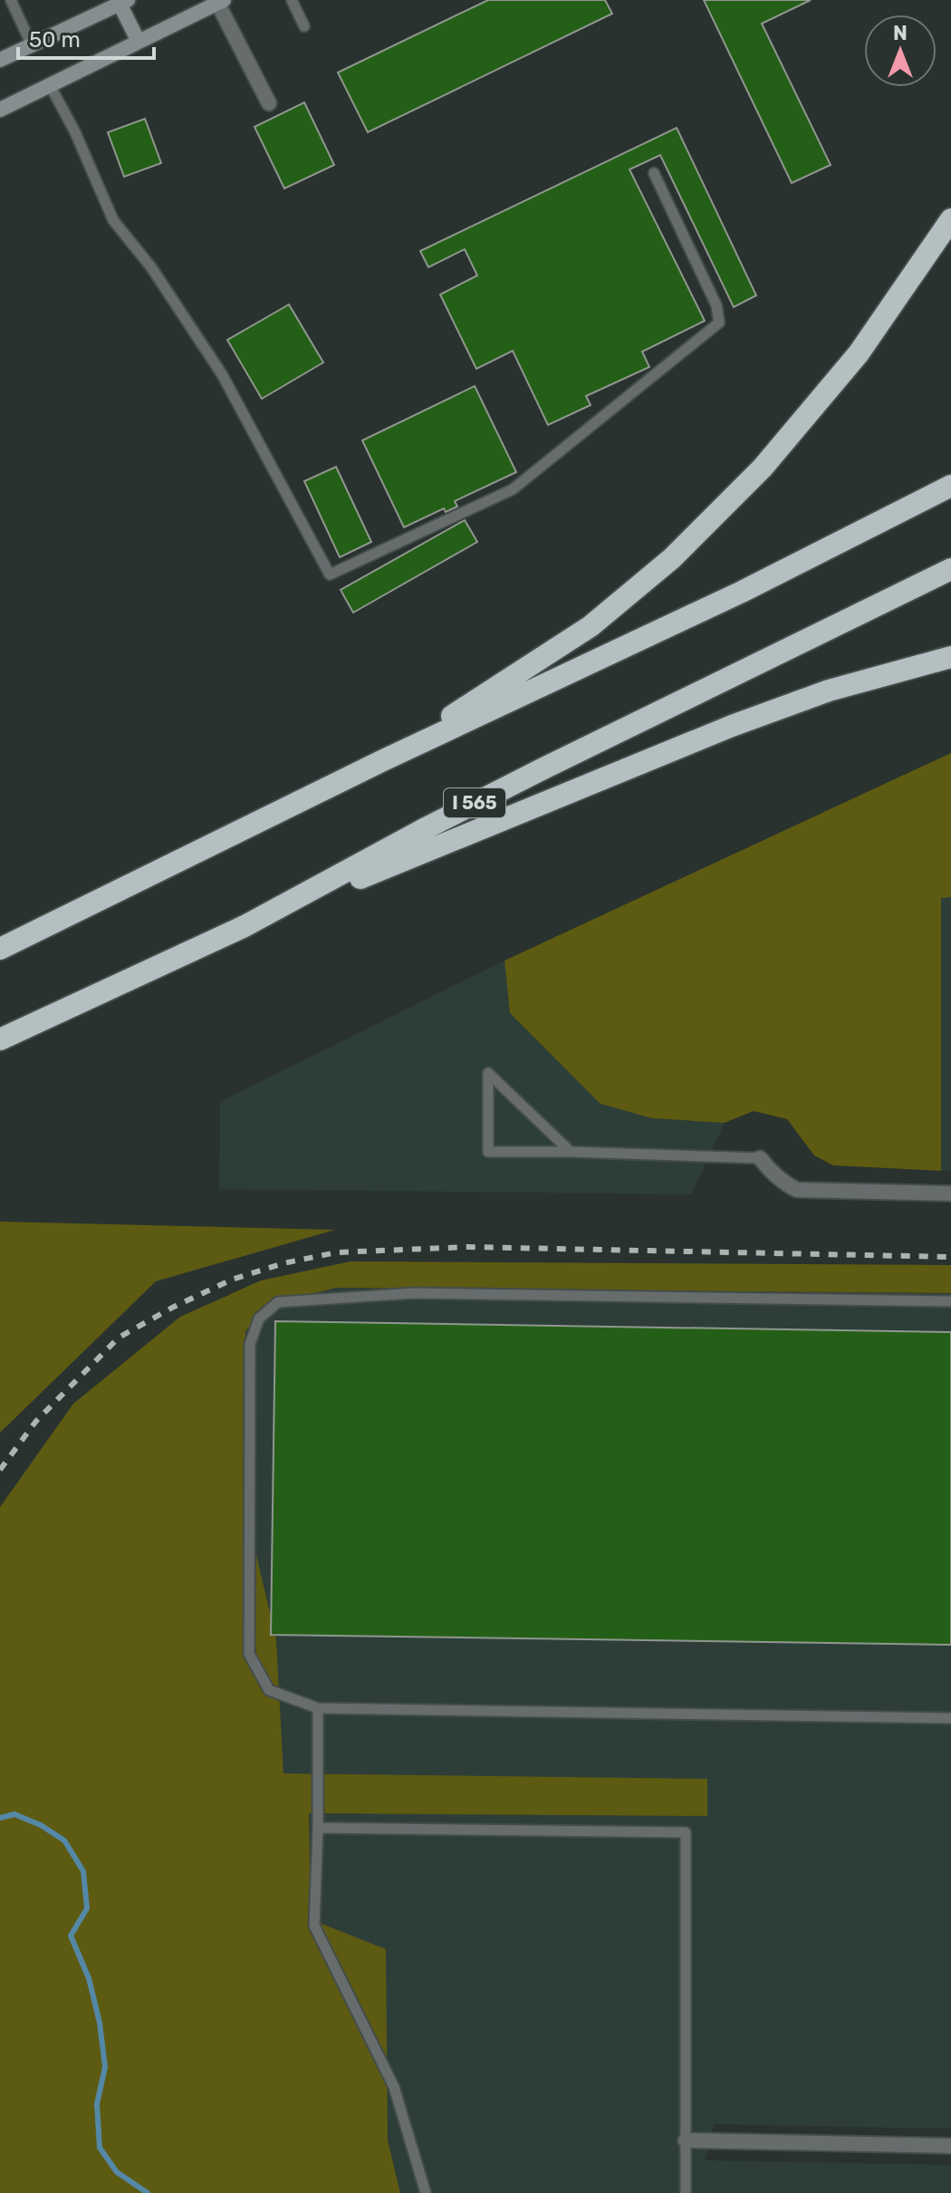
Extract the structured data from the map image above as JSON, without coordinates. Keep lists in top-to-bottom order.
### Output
{
  "streets": {
    "highway": ["I 565"]
  },
  "scale_bar": "50 m",
  "north": "top"
}
